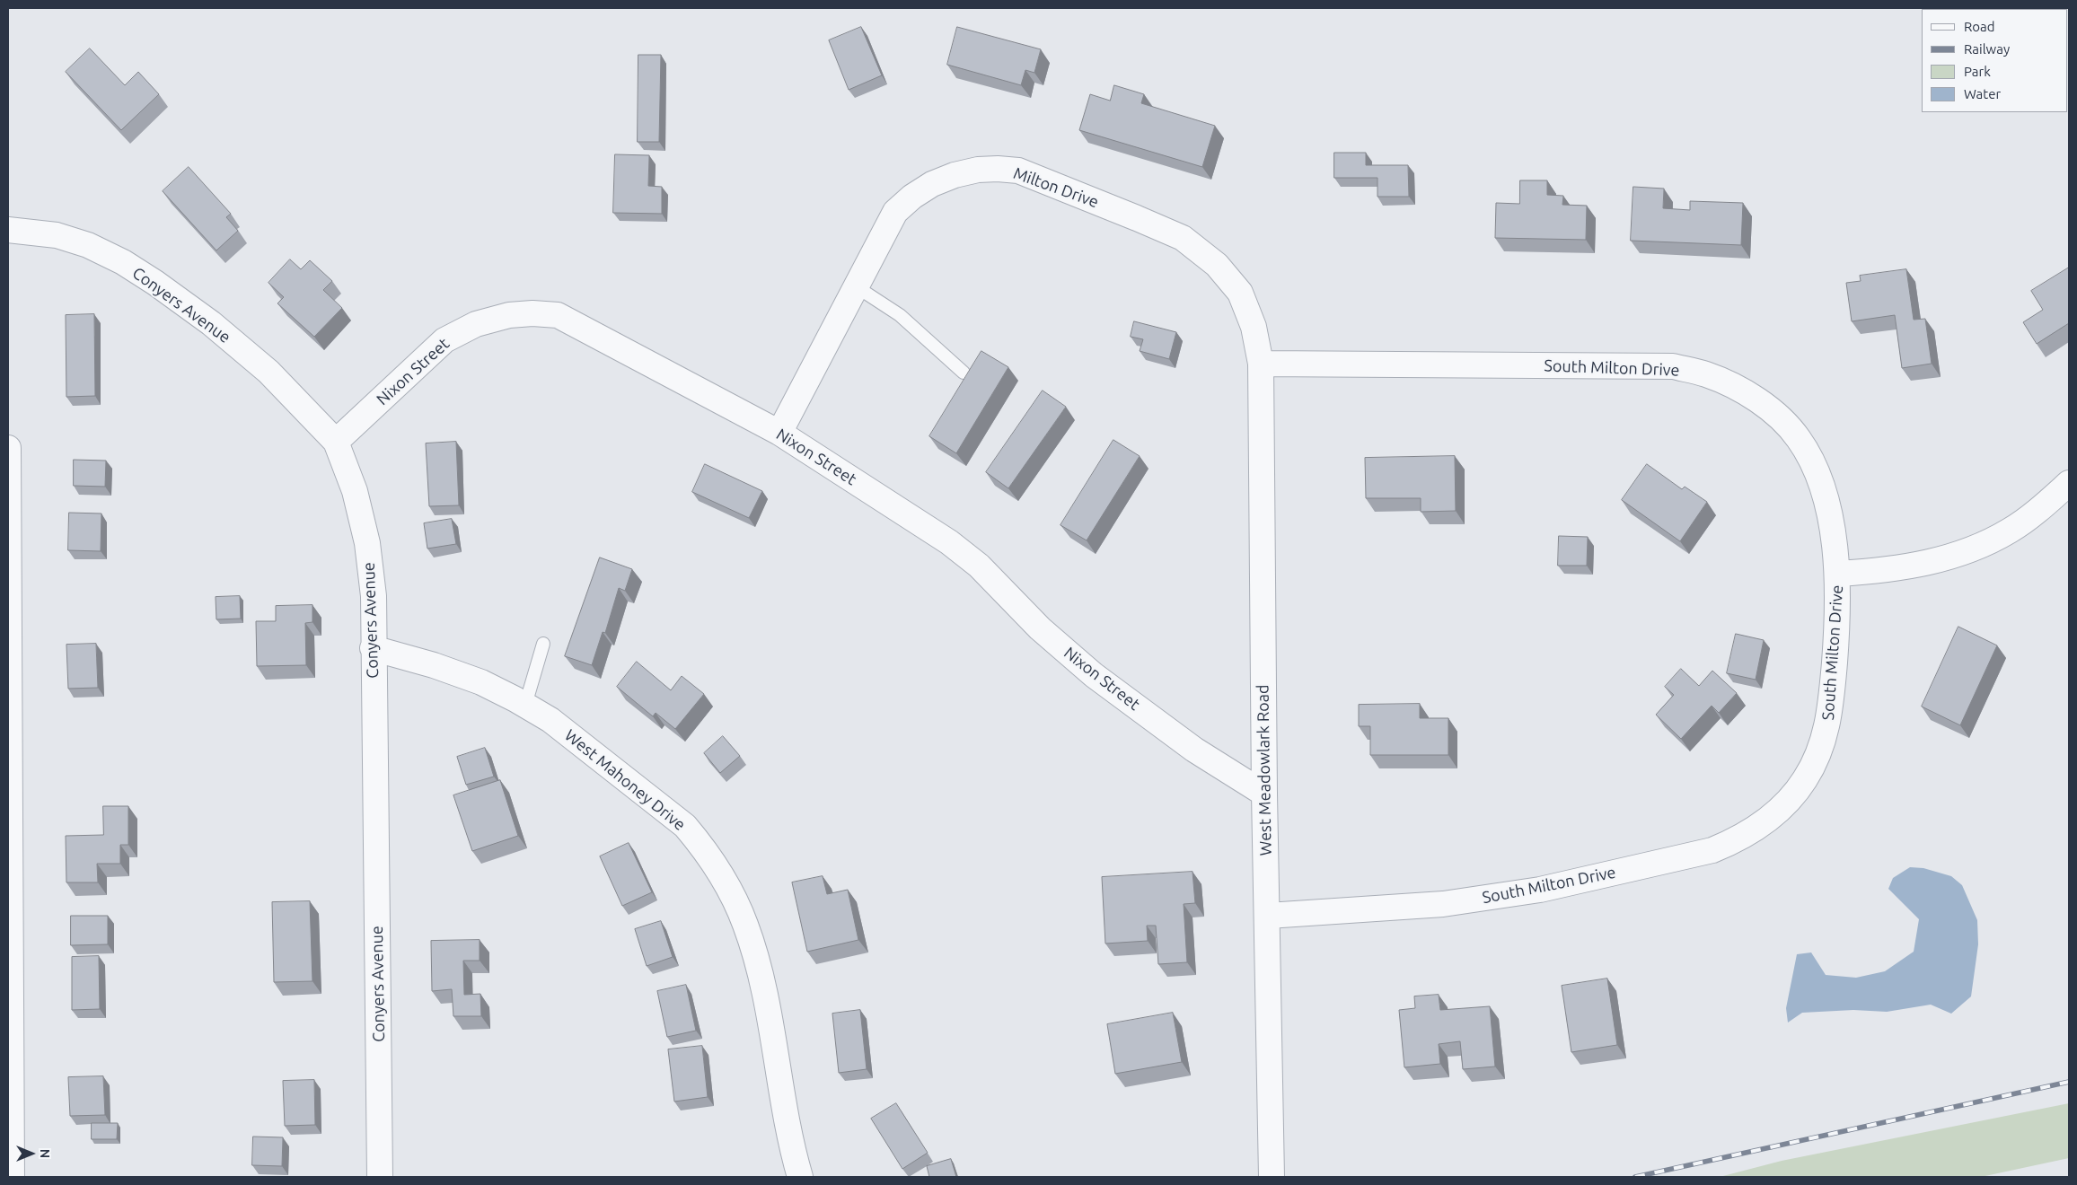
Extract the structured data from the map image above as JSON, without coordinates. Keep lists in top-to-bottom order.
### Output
{
  "streets": {
    "street": [
      "Milton Drive",
      "Conyers Avenue",
      "South Milton Drive",
      "Nixon Street",
      "West Meadowlark Road",
      "West Mahoney Drive"
    ]
  },
  "crossings": [
    ["Milton Drive", "South Milton Drive"],
    ["Milton Drive", "Nixon Street"],
    ["Milton Drive", "West Meadowlark Road"],
    ["Conyers Avenue", "Nixon Street"],
    ["Conyers Avenue", "West Mahoney Drive"],
    ["South Milton Drive", "West Meadowlark Road"],
    ["Nixon Street", "West Meadowlark Road"]
  ],
  "legend": [
    "Road",
    "Railway",
    "Park",
    "Water"
  ],
  "north": "right"
}
